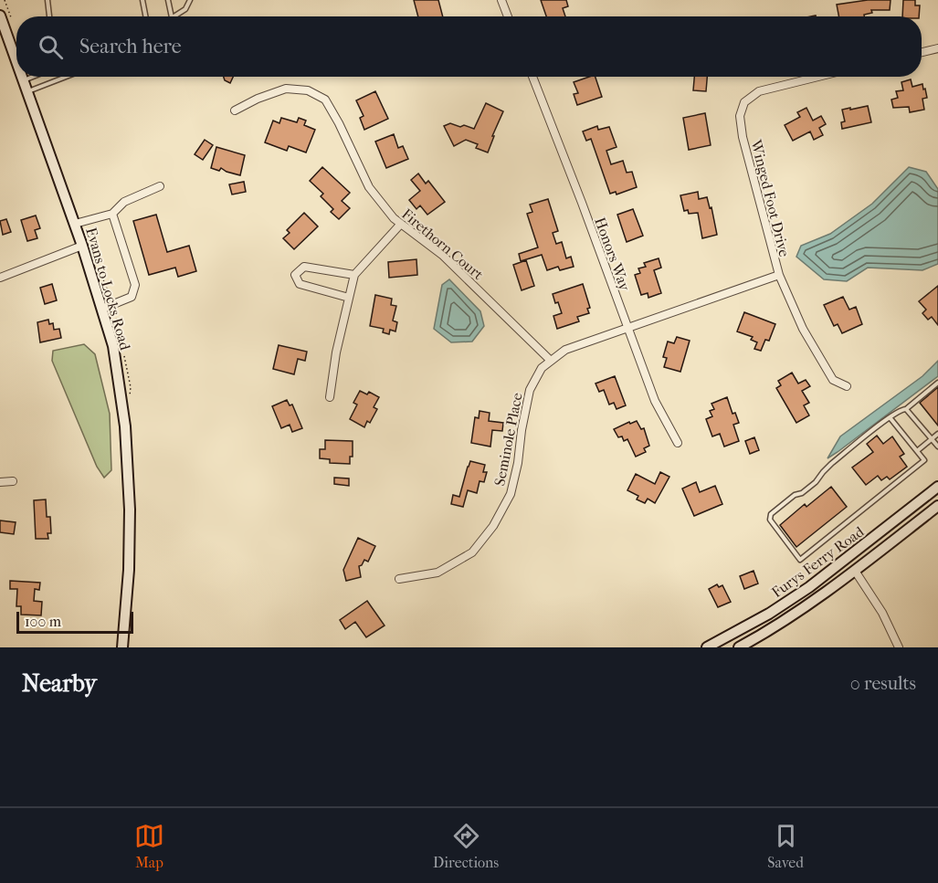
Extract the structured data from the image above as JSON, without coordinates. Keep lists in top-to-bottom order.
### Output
{
  "streets": {
    "street": [
      "Winged Foot Drive",
      "Firethorn Court",
      "Honors Way",
      "Evans to Locks Road",
      "Seminole Place",
      "Furys Ferry Road"
    ]
  },
  "crossings": [
    ["Winged Foot Drive", "Seminole Place"],
    ["Firethorn Court", "Seminole Place"],
    ["Honors Way", "Seminole Place"]
  ],
  "scale_bar": "100 m",
  "page": {
    "search": "Search here",
    "scale": "100 m",
    "heading": ["Nearby", "0 results"],
    "nav": ["Map", "Directions", "Saved"]
  }
}
